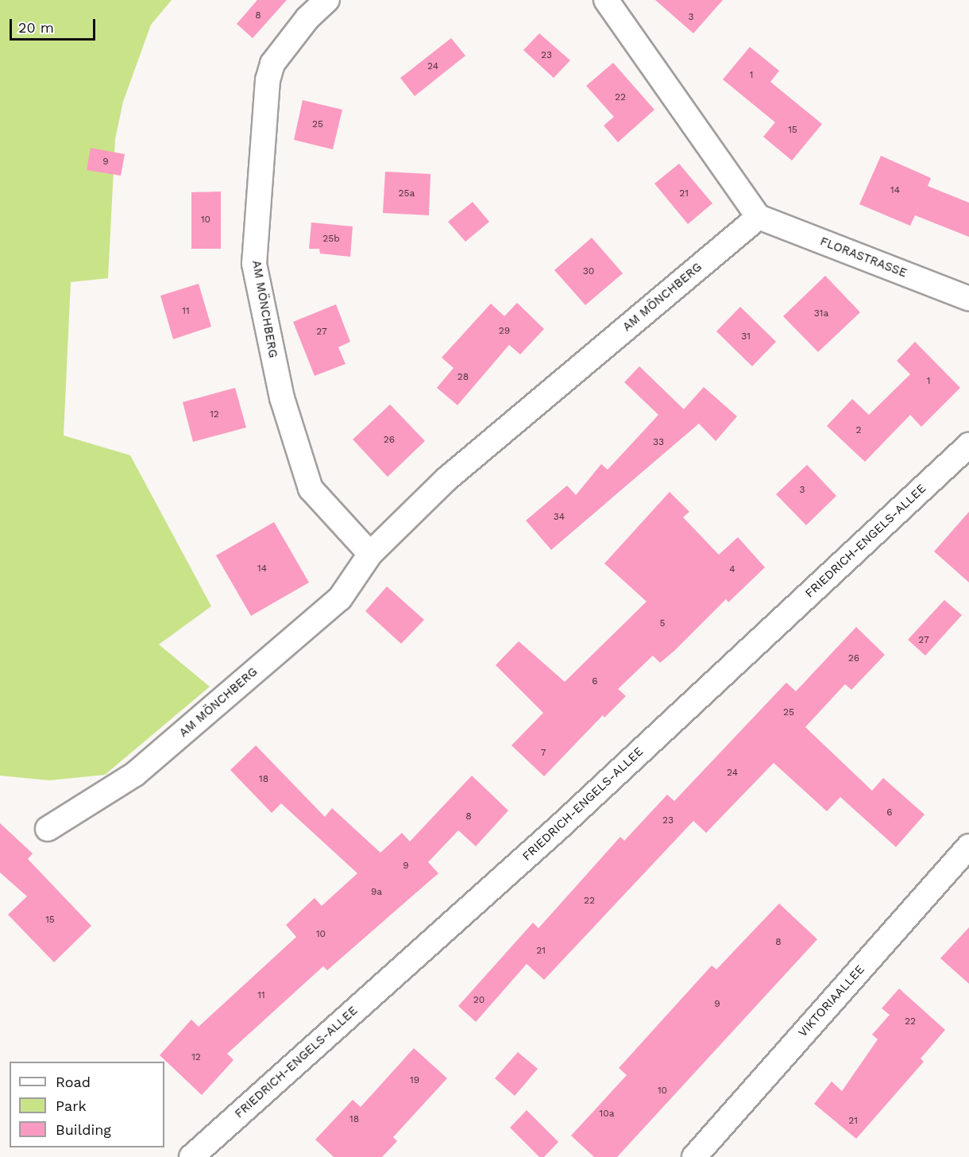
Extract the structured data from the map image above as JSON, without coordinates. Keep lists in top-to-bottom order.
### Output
{
  "streets": {
    "street": [
      "FLORASTRASSE",
      "AM MÖNCHBERG",
      "FRIEDRICH-ENGELS-ALLEE",
      "VIKTORIAALLEE"
    ]
  },
  "crossings": [
    ["FLORASTRASSE", "AM MÖNCHBERG"]
  ],
  "house_numbers": [
    "8",
    "3",
    "23",
    "24",
    "1",
    "22",
    "25",
    "15",
    "9",
    "14",
    "25a",
    "21",
    "10",
    "25b",
    "30",
    "11",
    "31a",
    "29",
    "27",
    "31",
    "28",
    "1",
    "12",
    "2",
    "26",
    "33",
    "3",
    "34",
    "14",
    "4",
    "5",
    "27",
    "26",
    "6",
    "25",
    "7",
    "24",
    "18",
    "6",
    "8",
    "23",
    "9",
    "9a",
    "22",
    "15",
    "10",
    "8",
    "21",
    "11",
    "20",
    "9",
    "22",
    "12",
    "19",
    "10",
    "10a",
    "18",
    "21"
  ],
  "legend": ["Road", "Park", "Building"],
  "scale_bar": "20 m"
}
